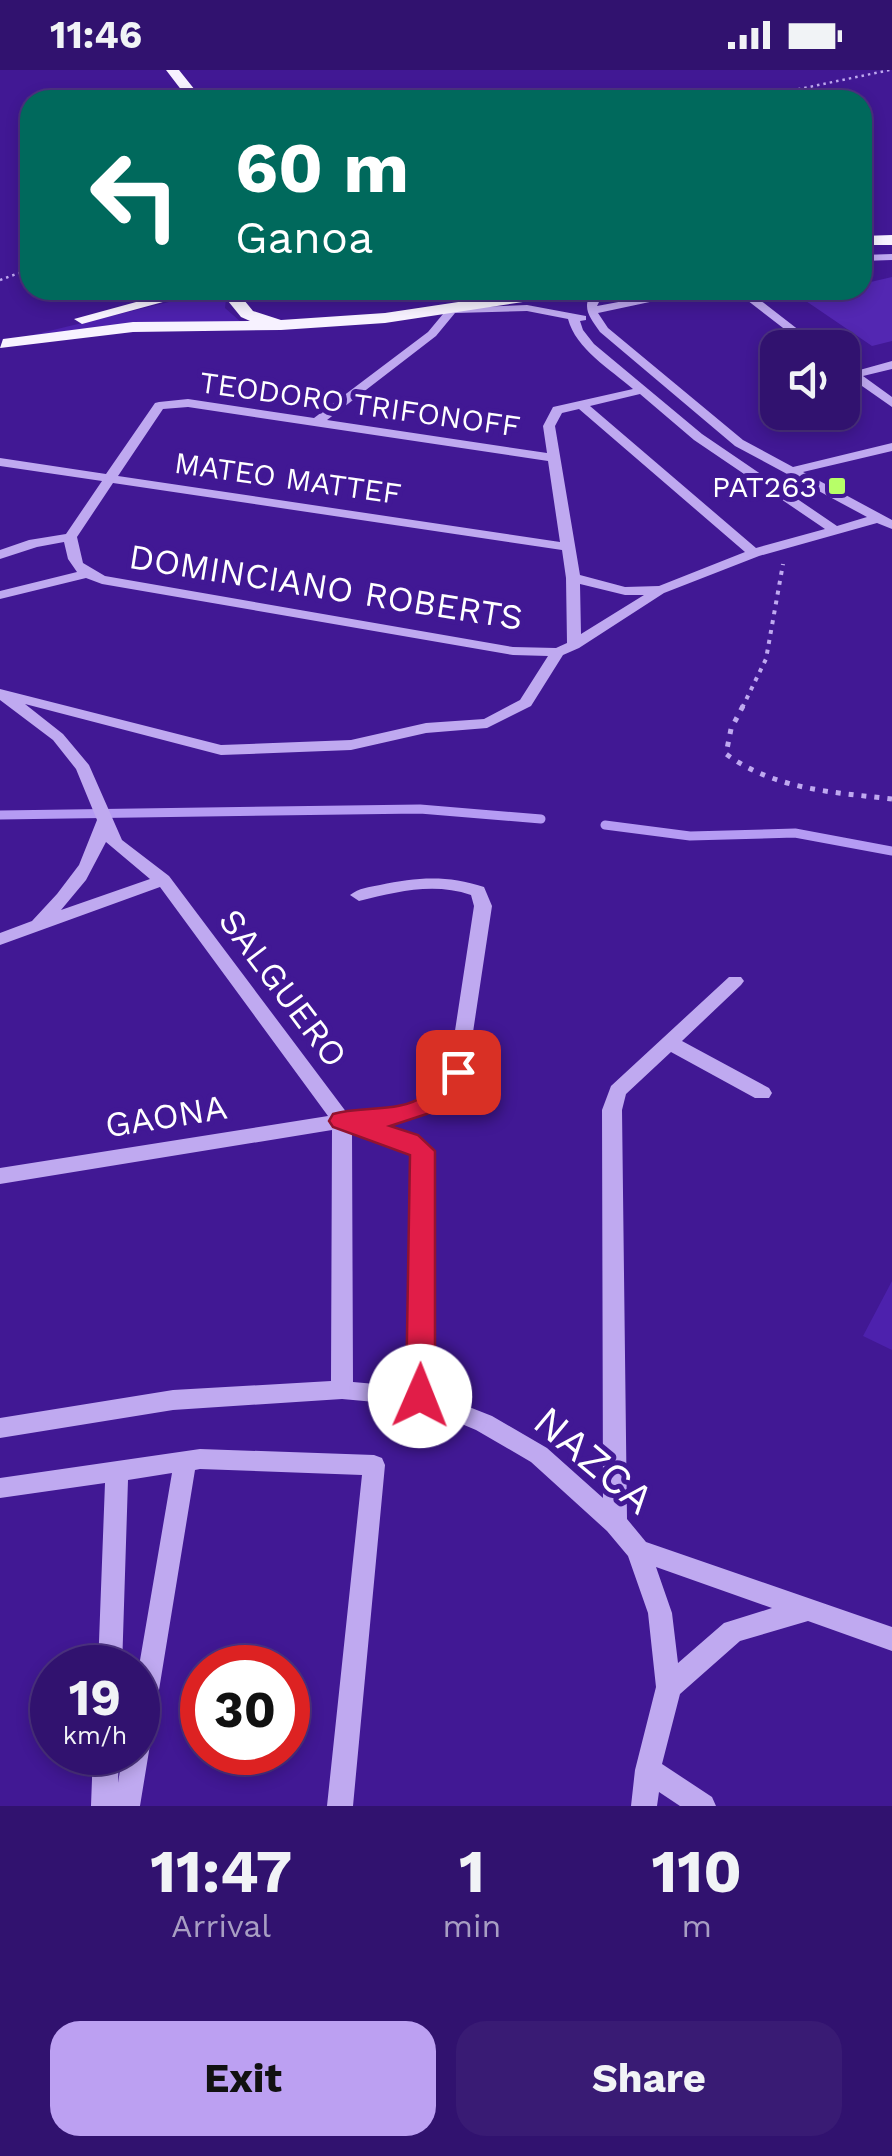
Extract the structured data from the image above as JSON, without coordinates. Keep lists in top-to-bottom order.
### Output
{
  "streets": {
    "street": [
      "TEODORO TRIFONOFF",
      "MATEO MATTEF",
      "DOMINCIANO ROBERTS",
      "SALGUERO",
      "GAONA",
      "NAZCA"
    ]
  },
  "crossings": [
    ["TEODORO TRIFONOFF", "MATEO MATTEF"],
    ["SALGUERO", "GAONA"],
    ["SALGUERO", "NAZCA"]
  ],
  "places": {
    "transit": ["PAT263"]
  },
  "page": {
    "status": "11:46",
    "turn": ["60 m", "Ganoa"],
    "speed": "19 km/h",
    "limit": "30",
    "eta": [
      "11:47",
      "Arrival",
      "1",
      "min",
      "110",
      "m"
    ],
    "buttons": ["Exit", "Share"]
  }
}
